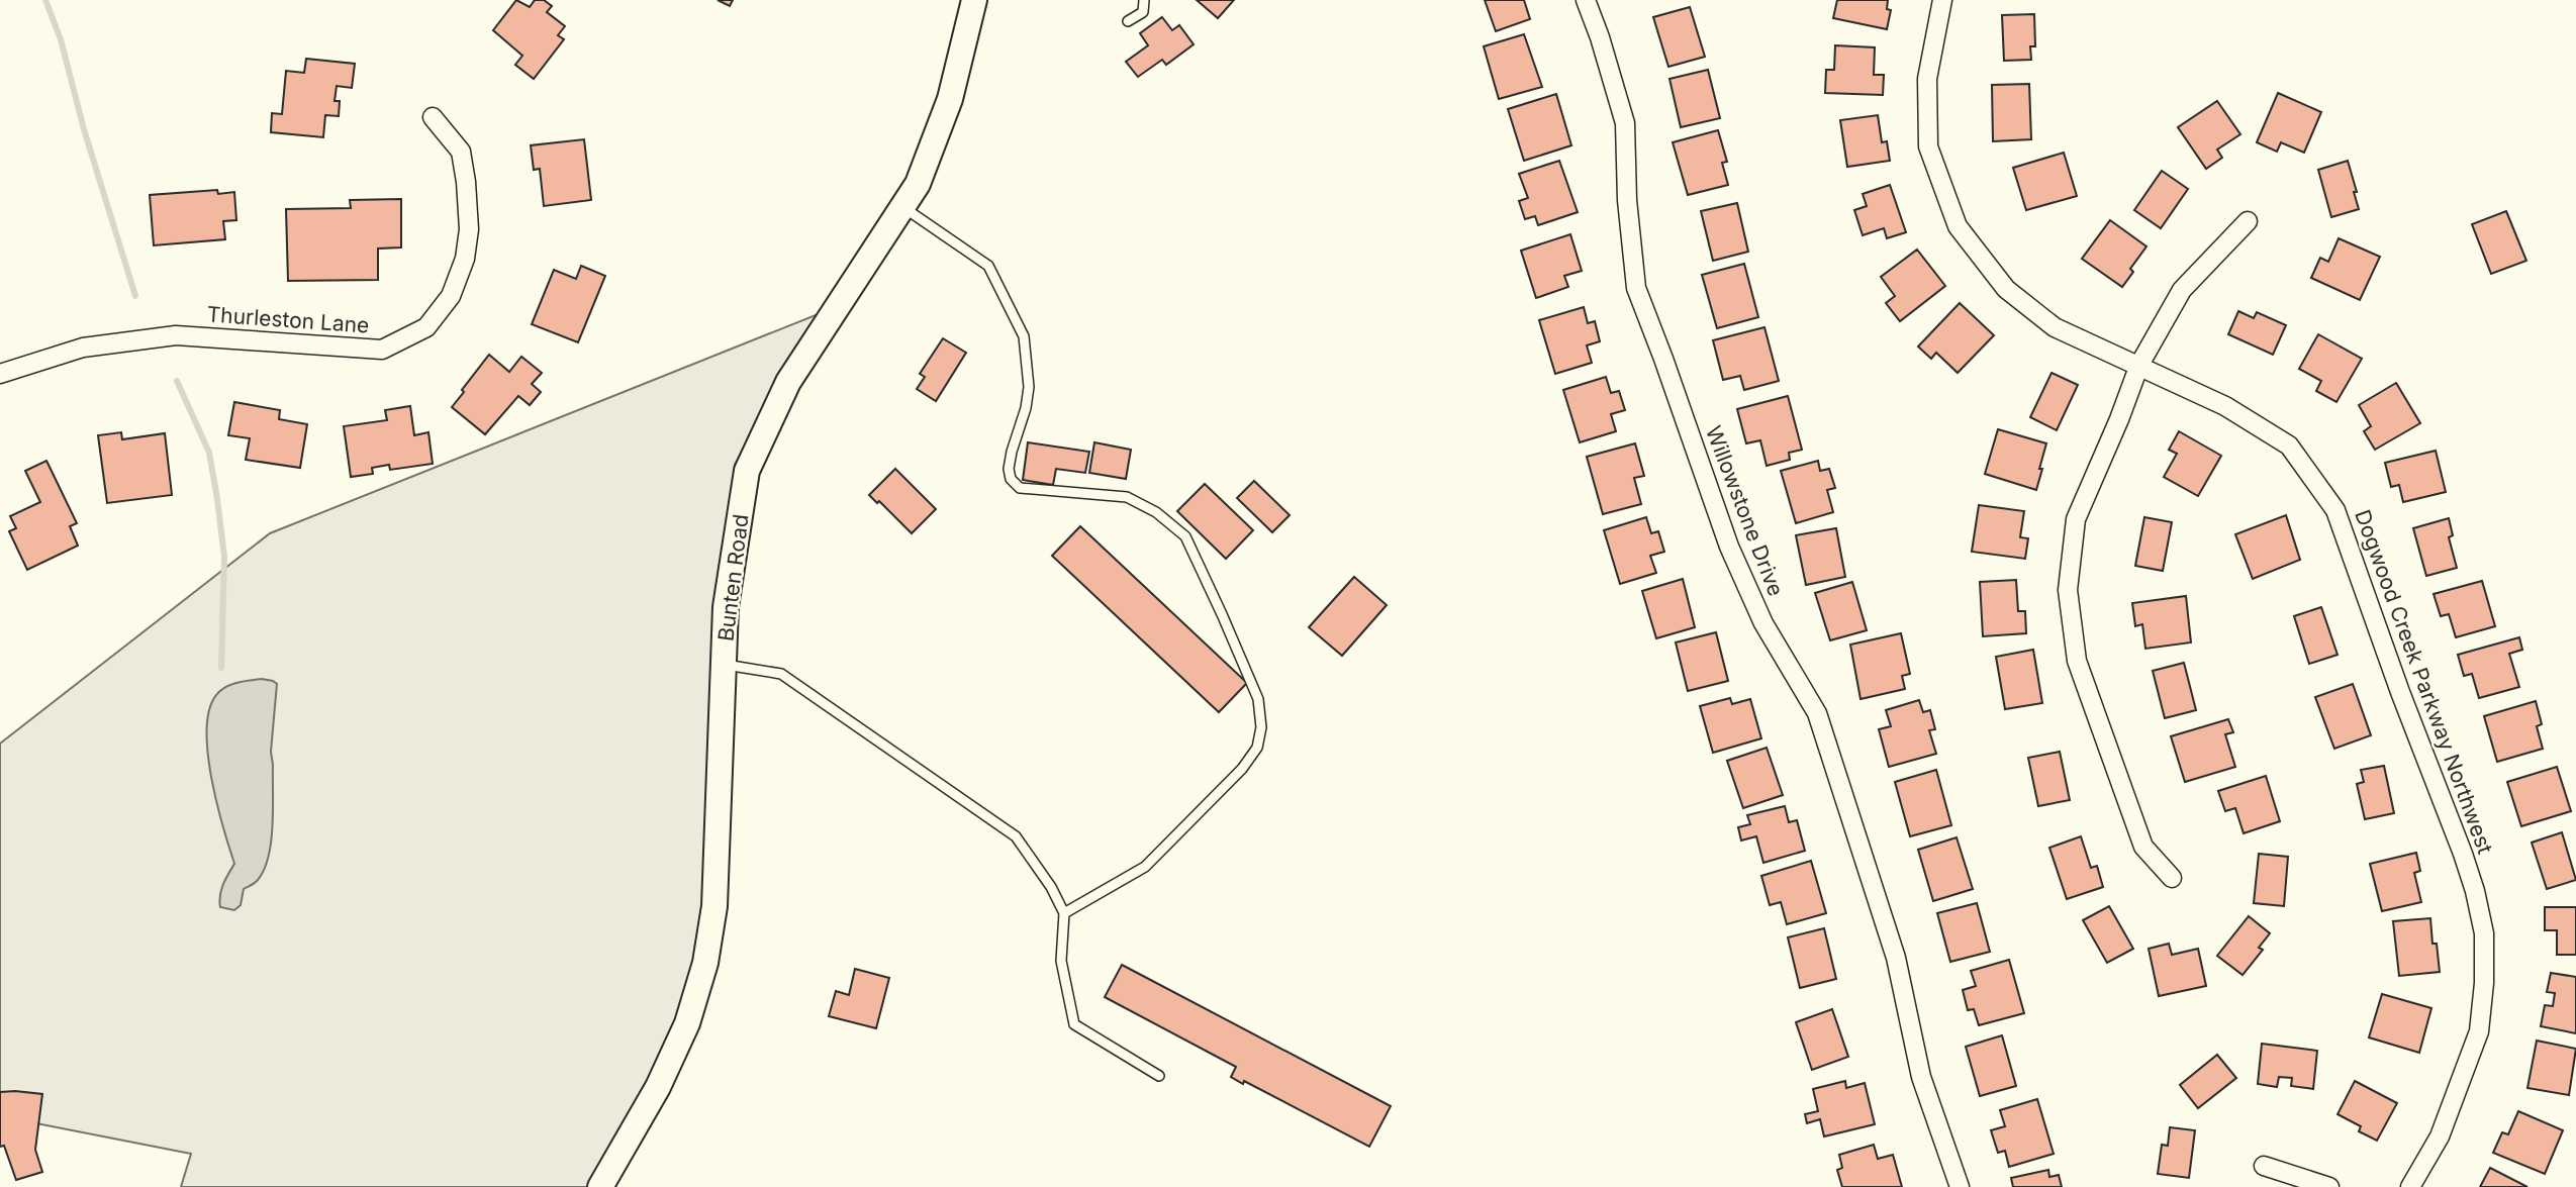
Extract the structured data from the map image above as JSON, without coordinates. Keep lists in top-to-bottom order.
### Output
{
  "streets": {
    "street": [
      "Thurleston Lane",
      "Willowstone Drive",
      "Bunten Road",
      "Dogwood Creek Parkway Northwest"
    ]
  }
}
